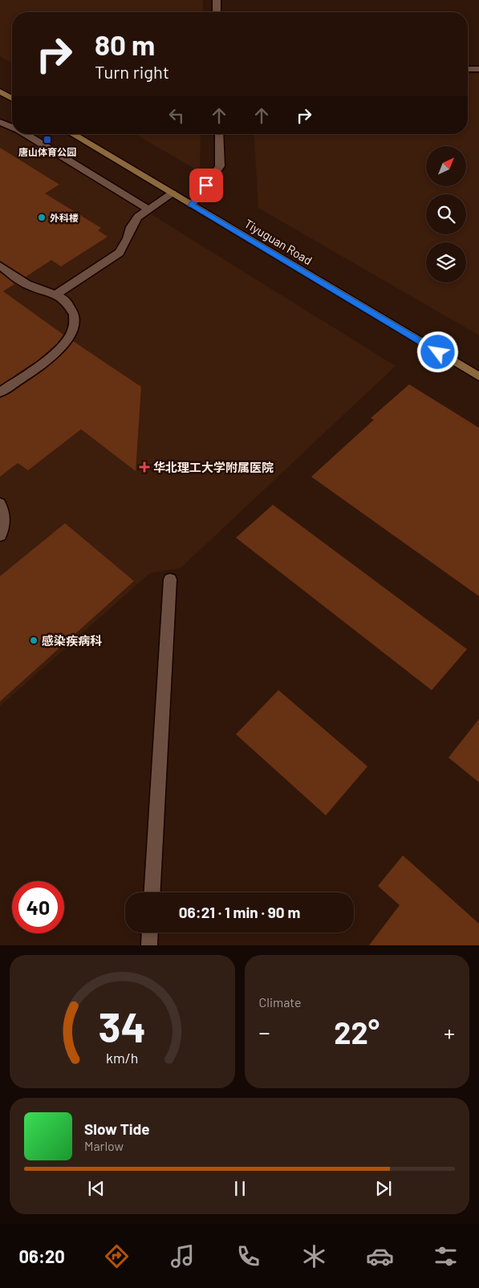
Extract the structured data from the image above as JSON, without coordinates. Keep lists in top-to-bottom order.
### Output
{
  "streets": {
    "street": ["Tiyuguan Road"]
  },
  "places": {
    "transit": ["唐山体育公园"],
    "other": ["外科楼", "感染疾病科"],
    "health": ["华北理工大学附属医院"]
  },
  "north": "top right",
  "page": {
    "turn": ["80 m", "Turn right"],
    "limit": "40",
    "trip": "06:21 · 1 min · 90 m",
    "tile": "Climate",
    "heat": ["−", "22°", "+"],
    "song": ["Slow Tide", "Marlow"],
    "tabs": "06:20",
    "gauge": ["34", "km/h"]
  }
}
